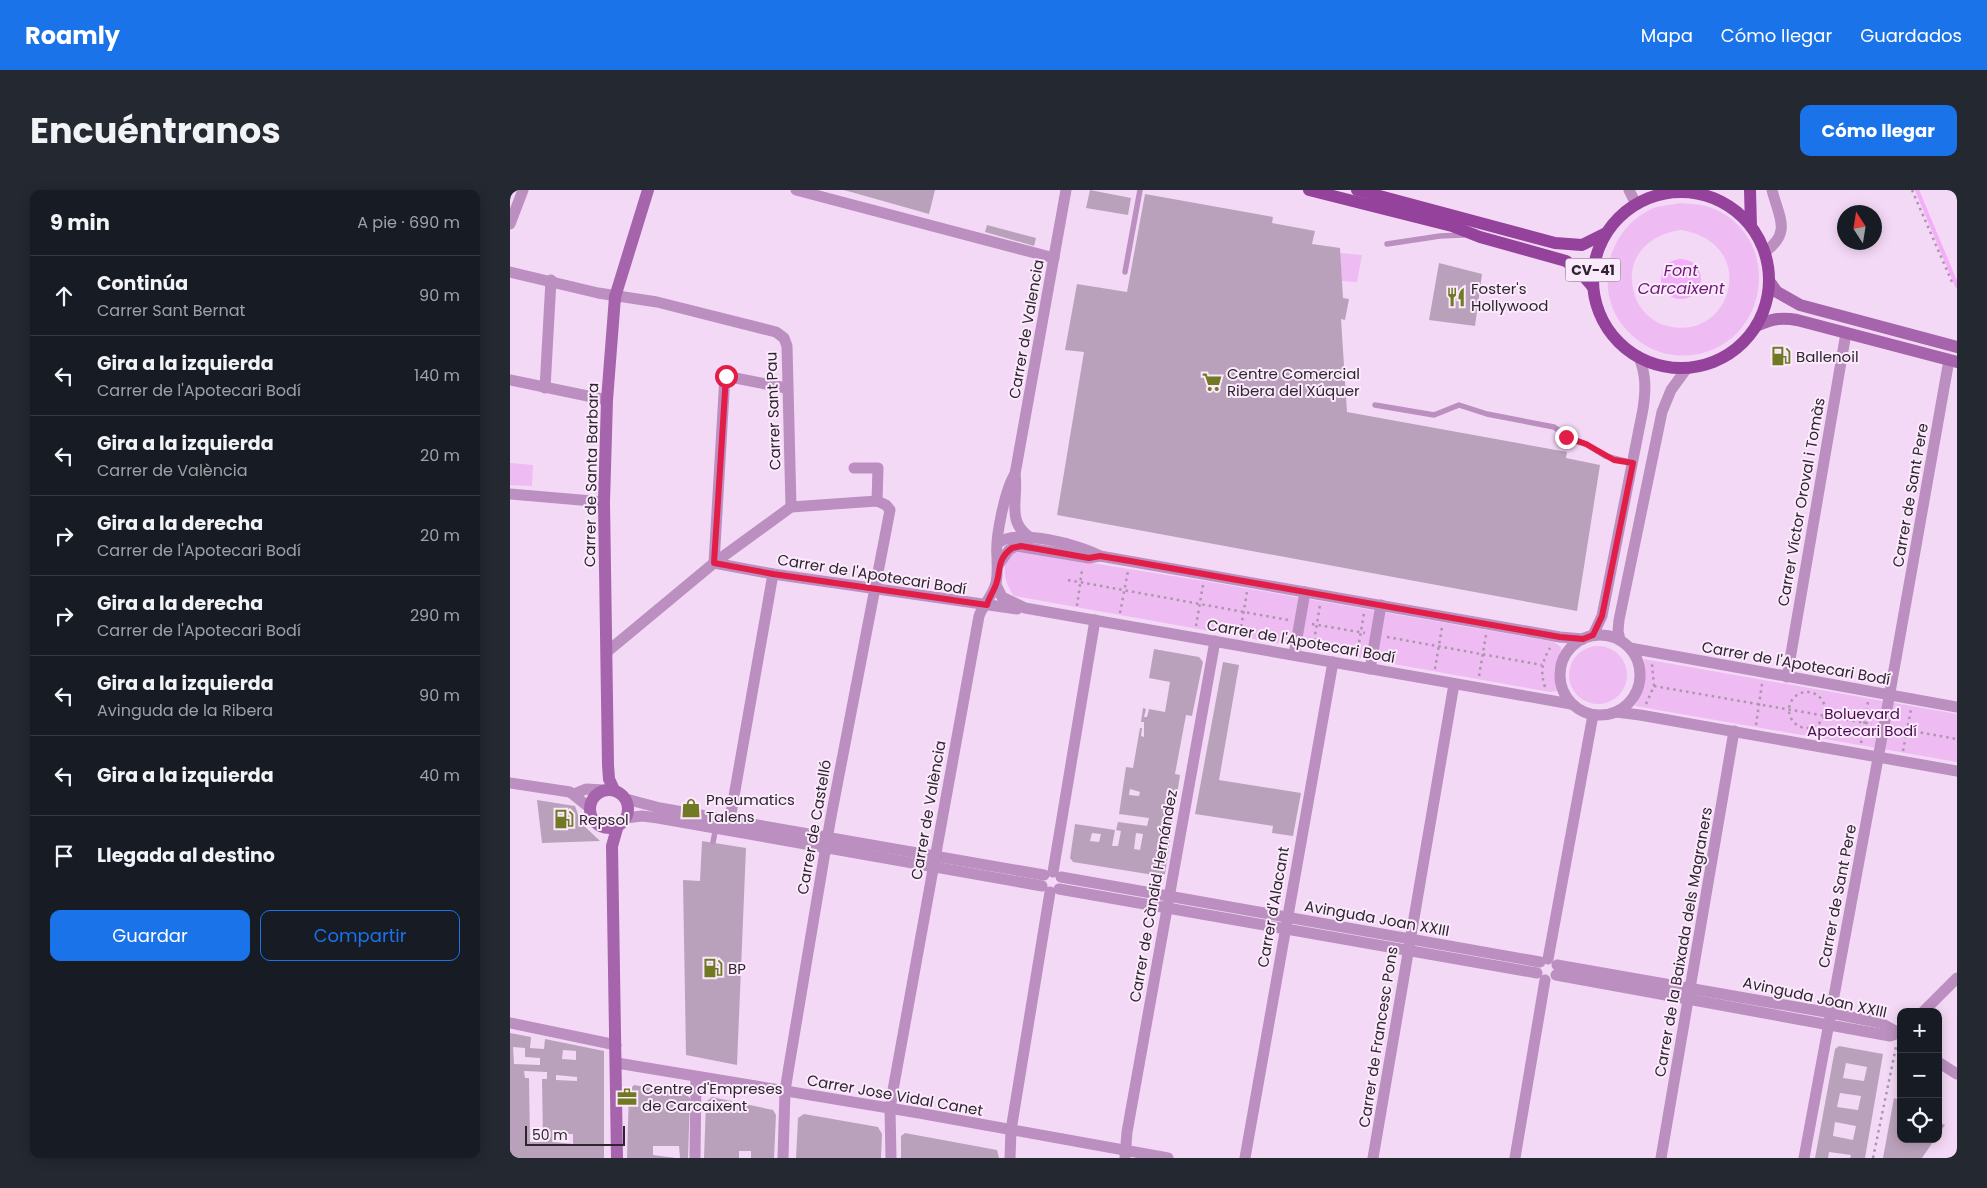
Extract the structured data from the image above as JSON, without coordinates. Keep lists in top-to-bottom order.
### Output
{
  "streets": {
    "main road": ["CV-41"],
    "street": [
      "Carrer de Valencia",
      "Carrer Sant Pau",
      "Carrer de Santa Barbara",
      "Carrer de Sant Pere",
      "Carrer Víctor Oroval i Tomàs",
      "Carrer de l'Apotecari Bodí",
      "Carrer de València",
      "Carrer de Castelló",
      "Carrer de Càndid Hernández",
      "Carrer d'Alacant",
      "Avinguda Joan XXIII",
      "Carrer de la Baixada dels Magraners",
      "Carrer de Francesc Pons",
      "Carrer Jose Vidal Canet"
    ]
  },
  "crossings": [
    ["Carrer de Valencia", "Carrer de València"],
    ["Carrer Sant Pau", "Carrer de Santa Barbara"],
    ["Carrer de Santa Barbara", "Avinguda Joan XXIII"],
    ["Carrer de Sant Pere", "Carrer de l'Apotecari Bodí"],
    ["Carrer de Sant Pere", "Avinguda Joan XXIII"],
    ["Carrer Víctor Oroval i Tomàs", "Carrer de l'Apotecari Bodí"],
    ["Carrer de l'Apotecari Bodí", "Carrer de València"],
    ["Carrer de l'Apotecari Bodí", "Carrer de Castelló"],
    ["Carrer de l'Apotecari Bodí", "Carrer de Càndid Hernández"],
    ["Carrer de l'Apotecari Bodí", "Carrer d'Alacant"],
    ["Carrer de l'Apotecari Bodí", "Carrer de Francesc Pons"],
    ["Carrer de València", "Avinguda Joan XXIII"],
    ["Carrer de València", "Carrer Jose Vidal Canet"],
    ["Carrer de Castelló", "Avinguda Joan XXIII"],
    ["Carrer de Castelló", "Carrer Jose Vidal Canet"],
    ["Carrer de Càndid Hernández", "Avinguda Joan XXIII"],
    ["Carrer de Càndid Hernández", "Carrer Jose Vidal Canet"],
    ["Carrer d'Alacant", "Avinguda Joan XXIII"],
    ["Avinguda Joan XXIII", "Carrer de la Baixada dels Magraners"],
    ["Avinguda Joan XXIII", "Carrer de Francesc Pons"]
  ],
  "water": ["Font Carcaixent"],
  "parks": ["Boluevard Apotecari Bodí"],
  "places": {
    "restaurant": ["Foster's Hollywood"],
    "fuel station": ["Ballenoil", "Repsol", "BP"],
    "supermarket": ["Centre Comercial Ribera del Xúquer"],
    "shop": ["Pneumatics Talens"],
    "office": ["Centre d'Empreses de Carcaixent"]
  },
  "scale_bar": "50 m",
  "north": "top",
  "page": {
    "header": "Roamly",
    "nav": ["Mapa", "Cómo llegar", "Guardados"],
    "title": "Encuéntranos",
    "buttons": [
      "Cómo llegar",
      ["Guardar", "Compartir"]
    ],
    "heading": ["9 min", "A pie · 690 m"],
    "list": [
      ["Continúa", "Carrer Sant Bernat", "90 m"],
      ["Gira a la izquierda", "Carrer de l'Apotecari Bodí", "140 m"],
      ["Gira a la izquierda", "Carrer de València", "20 m"],
      ["Gira a la derecha", "Carrer de l'Apotecari Bodí", "20 m"],
      ["Gira a la derecha", "Carrer de l'Apotecari Bodí", "290 m"],
      ["Gira a la izquierda", "Avinguda de la Ribera", "90 m"],
      ["Gira a la izquierda", "40 m"],
      "Llegada al destino"
    ],
    "map_buttons": ["+", "−"],
    "scale": "50 m"
  }
}
